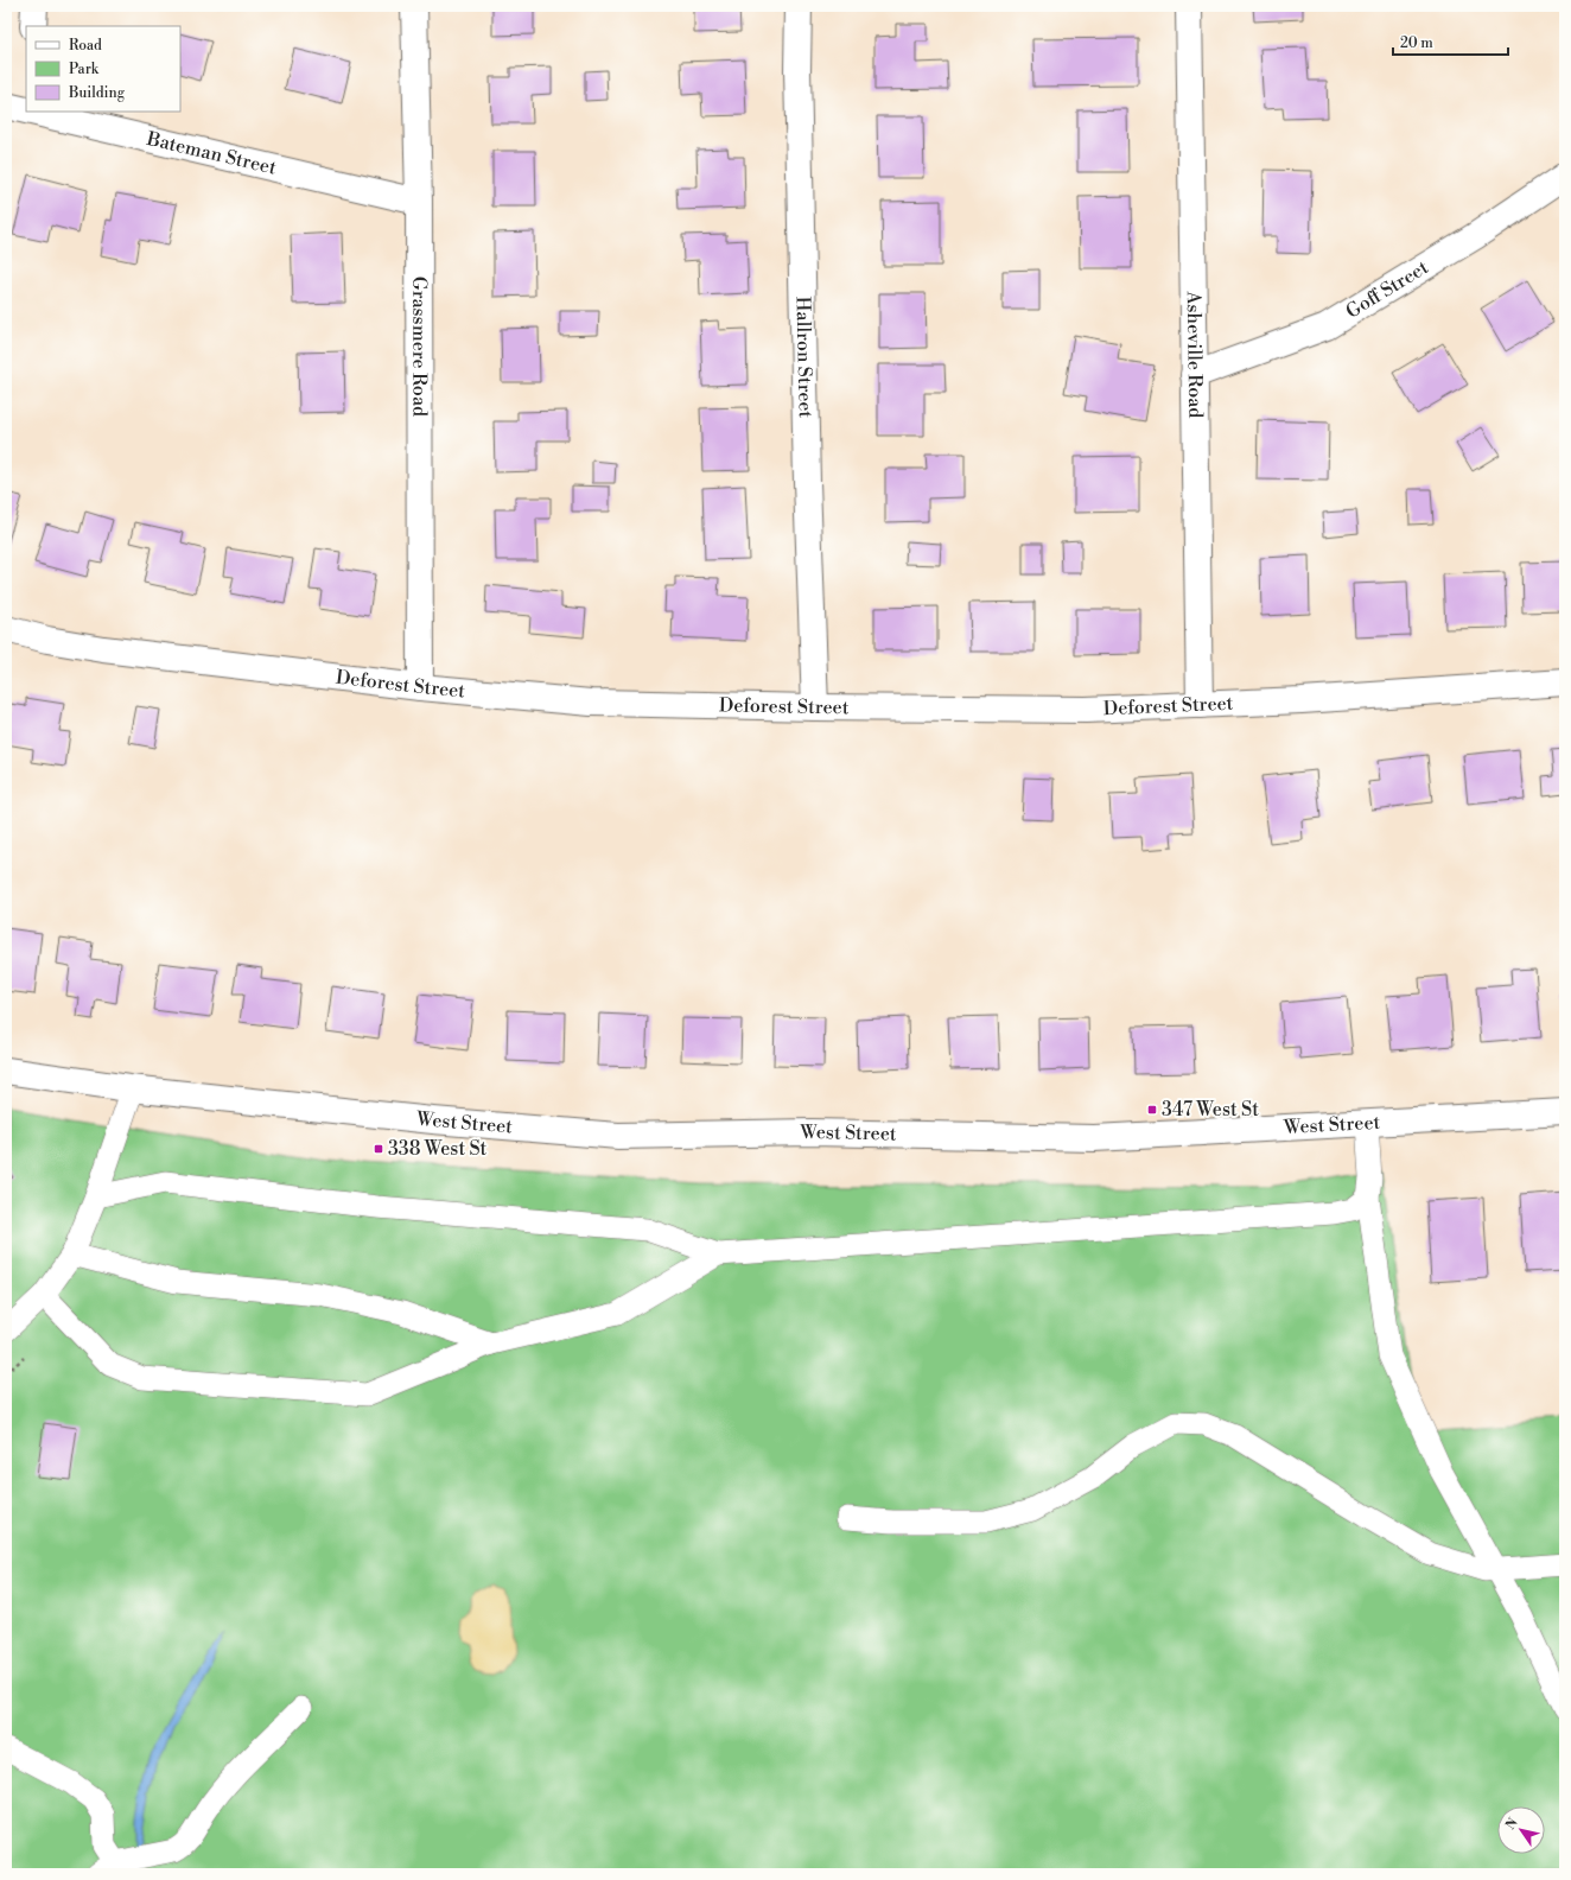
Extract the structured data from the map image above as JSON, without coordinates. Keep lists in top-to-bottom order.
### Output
{
  "streets": {
    "street": [
      "Bateman Street",
      "Goff Street",
      "Grassmere Road",
      "Asheville Road",
      "Hallron Street",
      "Deforest Street",
      "West Street"
    ]
  },
  "crossings": [
    ["Bateman Street", "Grassmere Road"],
    ["Goff Street", "Asheville Road"],
    ["Grassmere Road", "Deforest Street"],
    ["Asheville Road", "Deforest Street"],
    ["Hallron Street", "Deforest Street"]
  ],
  "places": {
    "transit": ["347 West St", "338 West St"]
  },
  "legend": ["Road", "Park", "Building"],
  "scale_bar": "20 m",
  "north": "top left"
}
